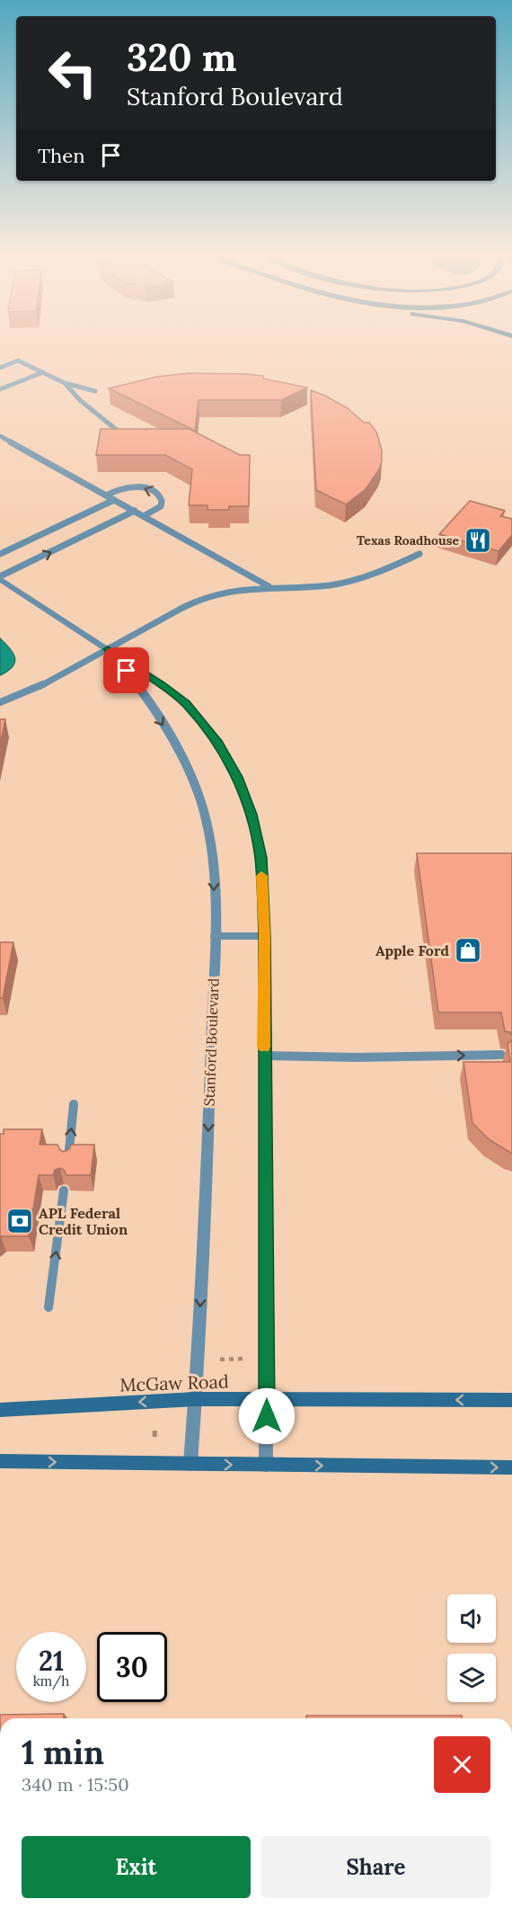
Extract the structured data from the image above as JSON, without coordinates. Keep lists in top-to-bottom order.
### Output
{
  "streets": {
    "street": ["Stanford Boulevard", "McGaw Road"]
  },
  "crossings": [
    ["Stanford Boulevard", "McGaw Road"]
  ],
  "places": {
    "restaurant": ["Texas Roadhouse"],
    "shop": ["Apple Ford"],
    "bank": ["APL Federal Credit Union"]
  },
  "page": {
    "turn": ["320 m", "Stanford Boulevard"],
    "then": "Then",
    "speed": "21 km/h",
    "limit": "30",
    "heading": ["1 min", "340 m · 15:50"],
    "buttons": ["Exit", "Share"]
  }
}
